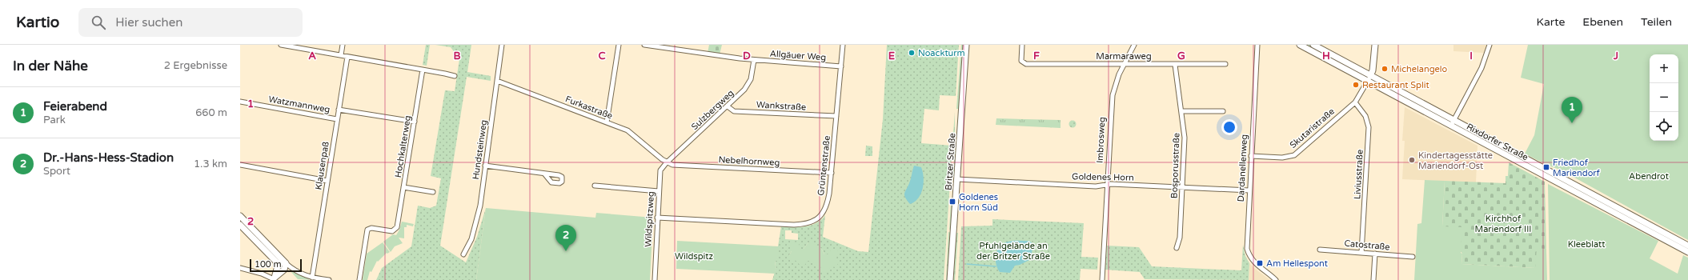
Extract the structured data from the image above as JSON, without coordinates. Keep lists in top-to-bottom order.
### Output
{
  "streets": {
    "street": [
      "Allgäuer Weg",
      "Marmaraweg",
      "Watzmannweg",
      "Wankstraße",
      "Furkastraße",
      "Sulzbergweg",
      "Skutaristraße",
      "Imbrosweg",
      "Rixdorfer Straße",
      "Hochkalterweg",
      "Hundsteinweg",
      "Nebelhornweg",
      "Britzer Straße",
      "Klausenpaß",
      "Grüntenstraße",
      "Bosporusstraße",
      "Dardanellenweg",
      "Liviusstraße",
      "Goldenes Horn",
      "Wildspitzweg",
      "Catostraße"
    ]
  },
  "crossings": [
    ["Allgäuer Weg", "Sulzbergweg"],
    ["Allgäuer Weg", "Grüntenstraße"],
    ["Marmaraweg", "Imbrosweg"],
    ["Marmaraweg", "Bosporusstraße"],
    ["Watzmannweg", "Klausenpaß"],
    ["Wankstraße", "Sulzbergweg"],
    ["Wankstraße", "Grüntenstraße"],
    ["Furkastraße", "Sulzbergweg"],
    ["Furkastraße", "Hundsteinweg"],
    ["Furkastraße", "Nebelhornweg"],
    ["Furkastraße", "Wildspitzweg"],
    ["Sulzbergweg", "Nebelhornweg"],
    ["Sulzbergweg", "Wildspitzweg"],
    ["Skutaristraße", "Rixdorfer Straße"],
    ["Skutaristraße", "Dardanellenweg"],
    ["Skutaristraße", "Liviusstraße"],
    ["Imbrosweg", "Goldenes Horn"],
    ["Nebelhornweg", "Grüntenstraße"],
    ["Nebelhornweg", "Wildspitzweg"],
    ["Britzer Straße", "Goldenes Horn"],
    ["Grüntenstraße", "Wildspitzweg"],
    ["Bosporusstraße", "Goldenes Horn"],
    ["Dardanellenweg", "Goldenes Horn"],
    ["Liviusstraße", "Catostraße"]
  ],
  "parks": [
    "Abendrot",
    "Kirchhof Mariendorf III",
    "Kleeblatt",
    "Pfuhlgelände an der Britzer Straße",
    "Wildspitz"
  ],
  "places": {
    "other": [
      "Noackturm",
      "Michelangelo",
      "Restaurant Split",
      "Kindertagesstätte Mariendorf-Ost"
    ],
    "transit": ["Friedhof Mariendorf", "Goldenes Horn Süd", "Am Hellespont"]
  },
  "scale_bar": "100 m",
  "page": {
    "header": "Kartio",
    "search": "Hier suchen",
    "nav": ["Karte", "Ebenen", "Teilen"],
    "heading": ["In der Nähe", "2 Ergebnisse"],
    "map_buttons": ["+", "−"],
    "list": [
      {
        "mark": "1",
        "name": "Feierabend",
        "note": "Park",
        "value": "660 m"
      },
      {
        "mark": "2",
        "name": "Dr.-Hans-Hess-Stadion",
        "note": "Sport",
        "value": "1.3 km"
      }
    ],
    "pins": ["1", "2"],
    "scale": "100 m"
  },
  "grid": {
    "columns": [
      "A",
      "B",
      "C",
      "D",
      "E",
      "F",
      "G",
      "H",
      "I",
      "J"
    ],
    "rows": ["1", "2"]
  }
}
